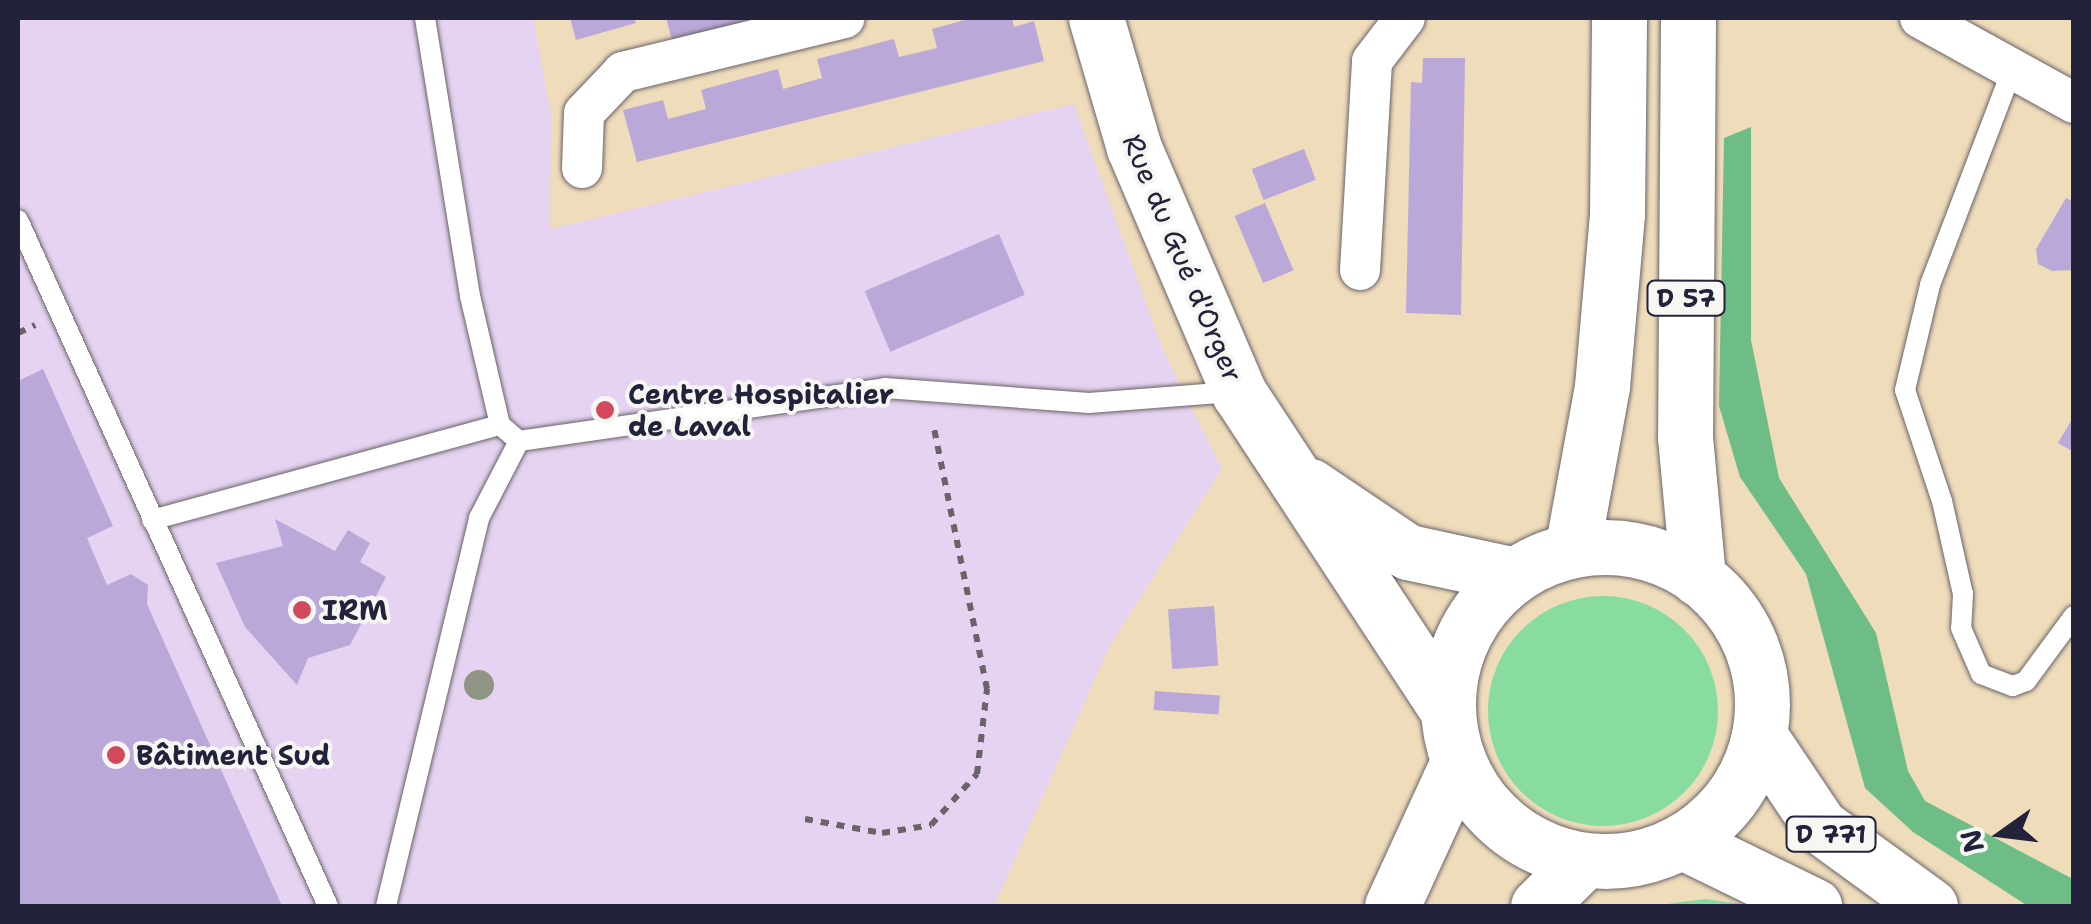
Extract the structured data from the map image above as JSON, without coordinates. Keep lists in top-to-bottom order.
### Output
{
  "streets": {
    "main road": ["Rue du Gué d'Orger", "D 57", "D 771"]
  },
  "crossings": [
    ["Rue du Gué d'Orger", "D 57"],
    ["Rue du Gué d'Orger", "D 771"],
    ["D 57", "D 771"]
  ],
  "places": ["Centre Hospitalier de Laval", "IRM", "Bâtiment Sud"],
  "north": "left"
}
